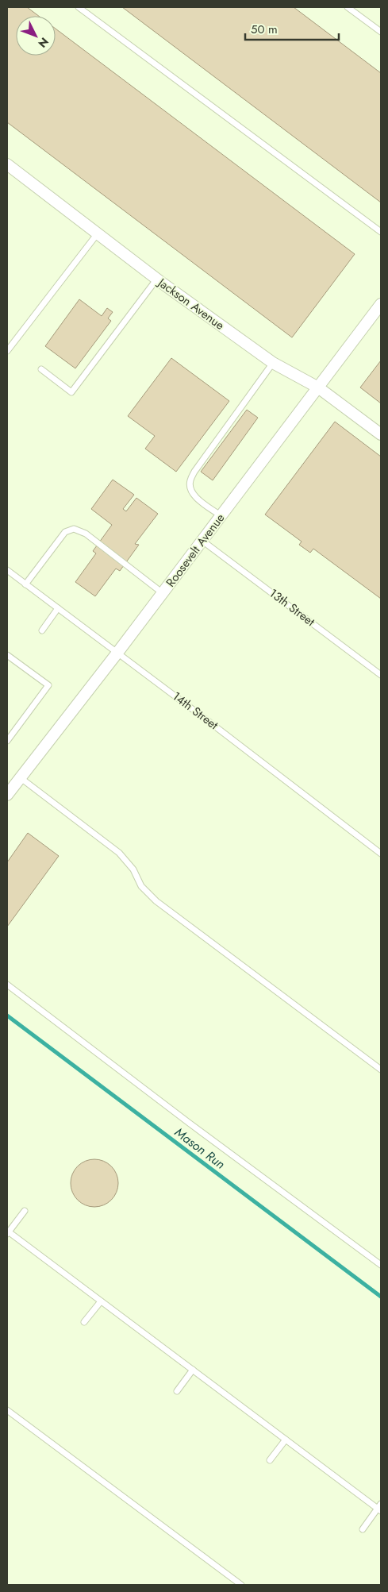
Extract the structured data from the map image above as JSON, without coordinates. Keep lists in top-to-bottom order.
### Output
{
  "streets": {
    "street": ["Jackson Avenue", "Roosevelt Avenue"],
    "lane": ["13th Street", "14th Street"]
  },
  "crossings": [
    ["Jackson Avenue", "Roosevelt Avenue"],
    ["Roosevelt Avenue", "13th Street"],
    ["Roosevelt Avenue", "14th Street"]
  ],
  "water": ["Mason Run"],
  "scale_bar": "50 m",
  "north": "bottom right"
}
